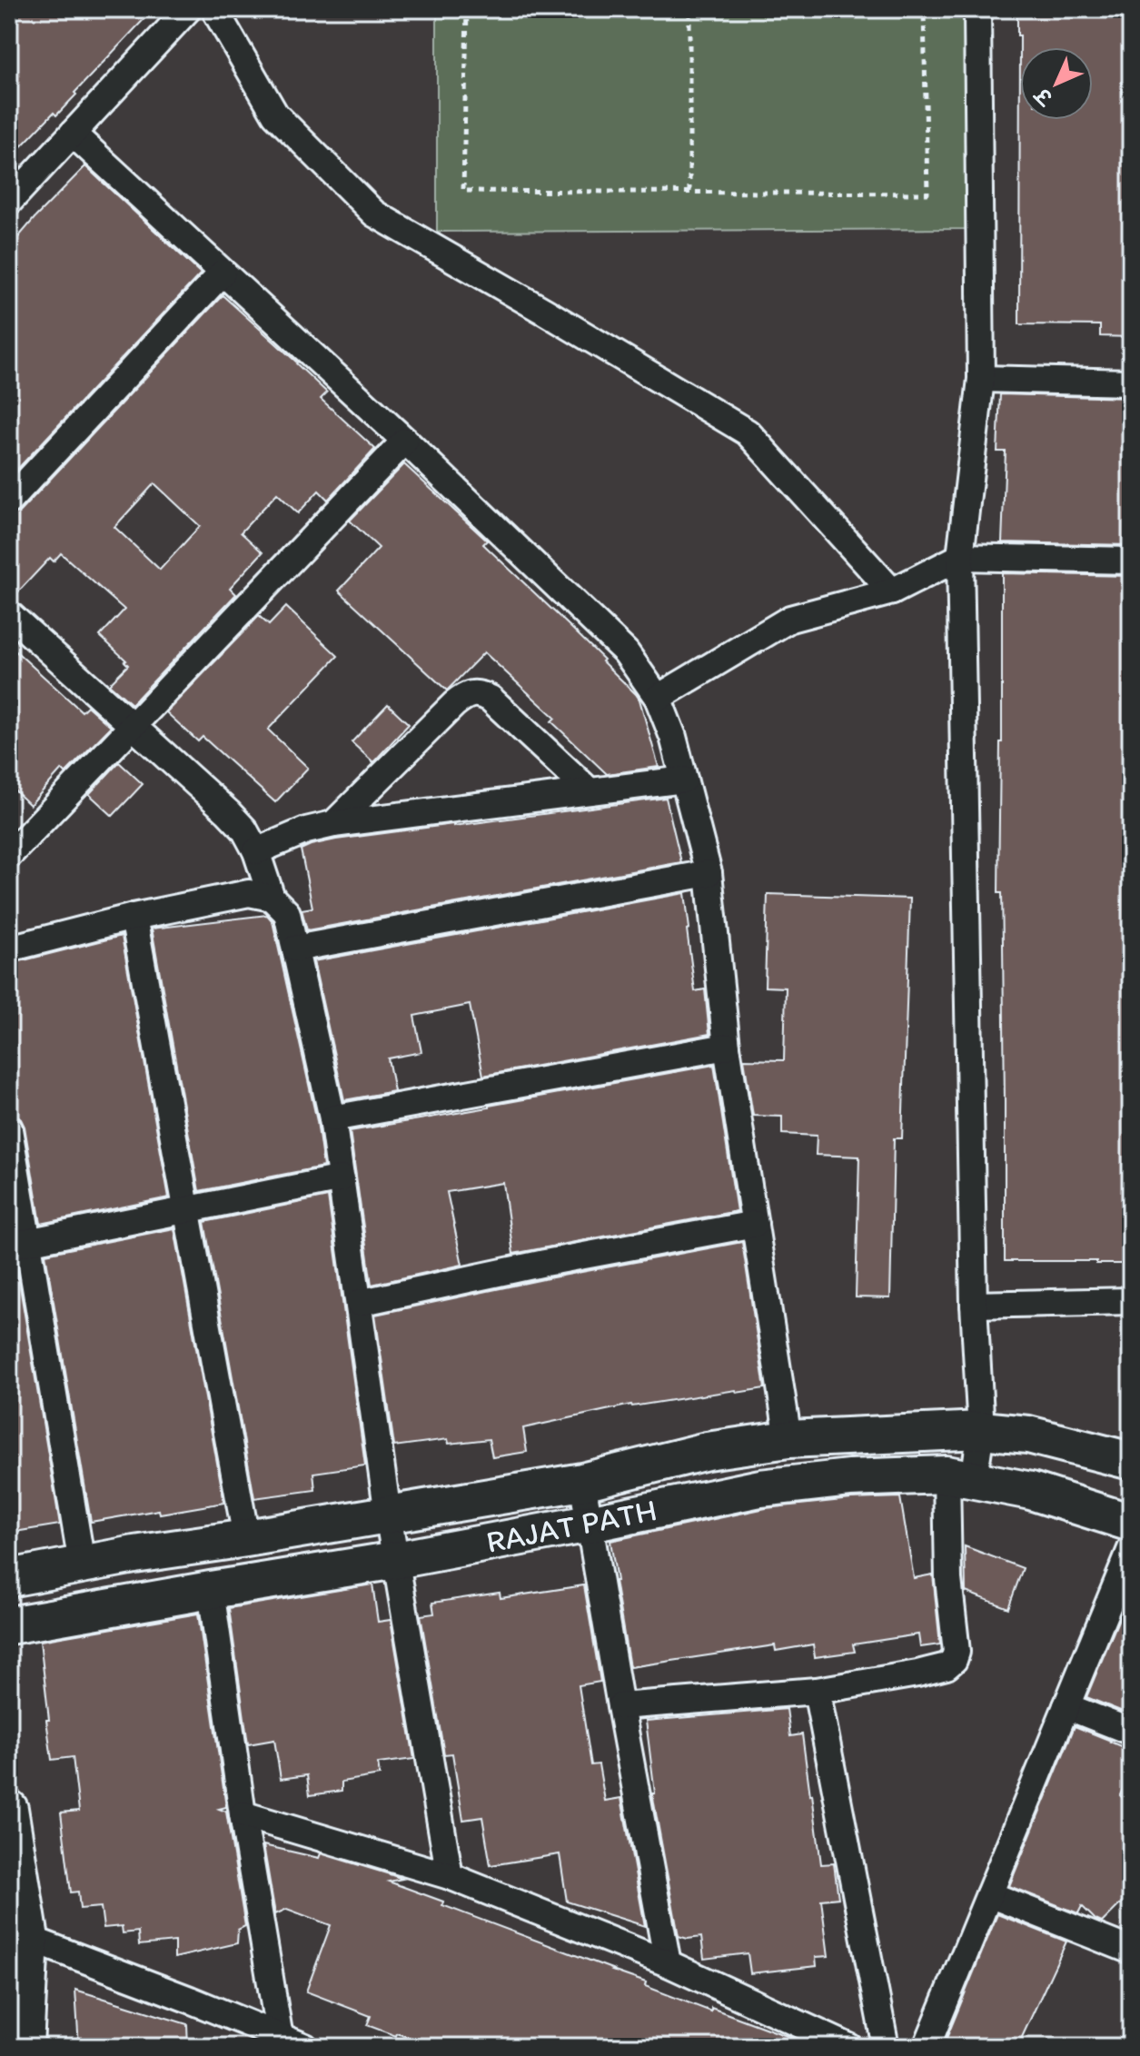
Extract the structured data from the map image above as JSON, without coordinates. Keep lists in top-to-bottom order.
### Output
{
  "streets": {
    "street": ["RAJAT PATH"]
  },
  "north": "bottom left"
}
